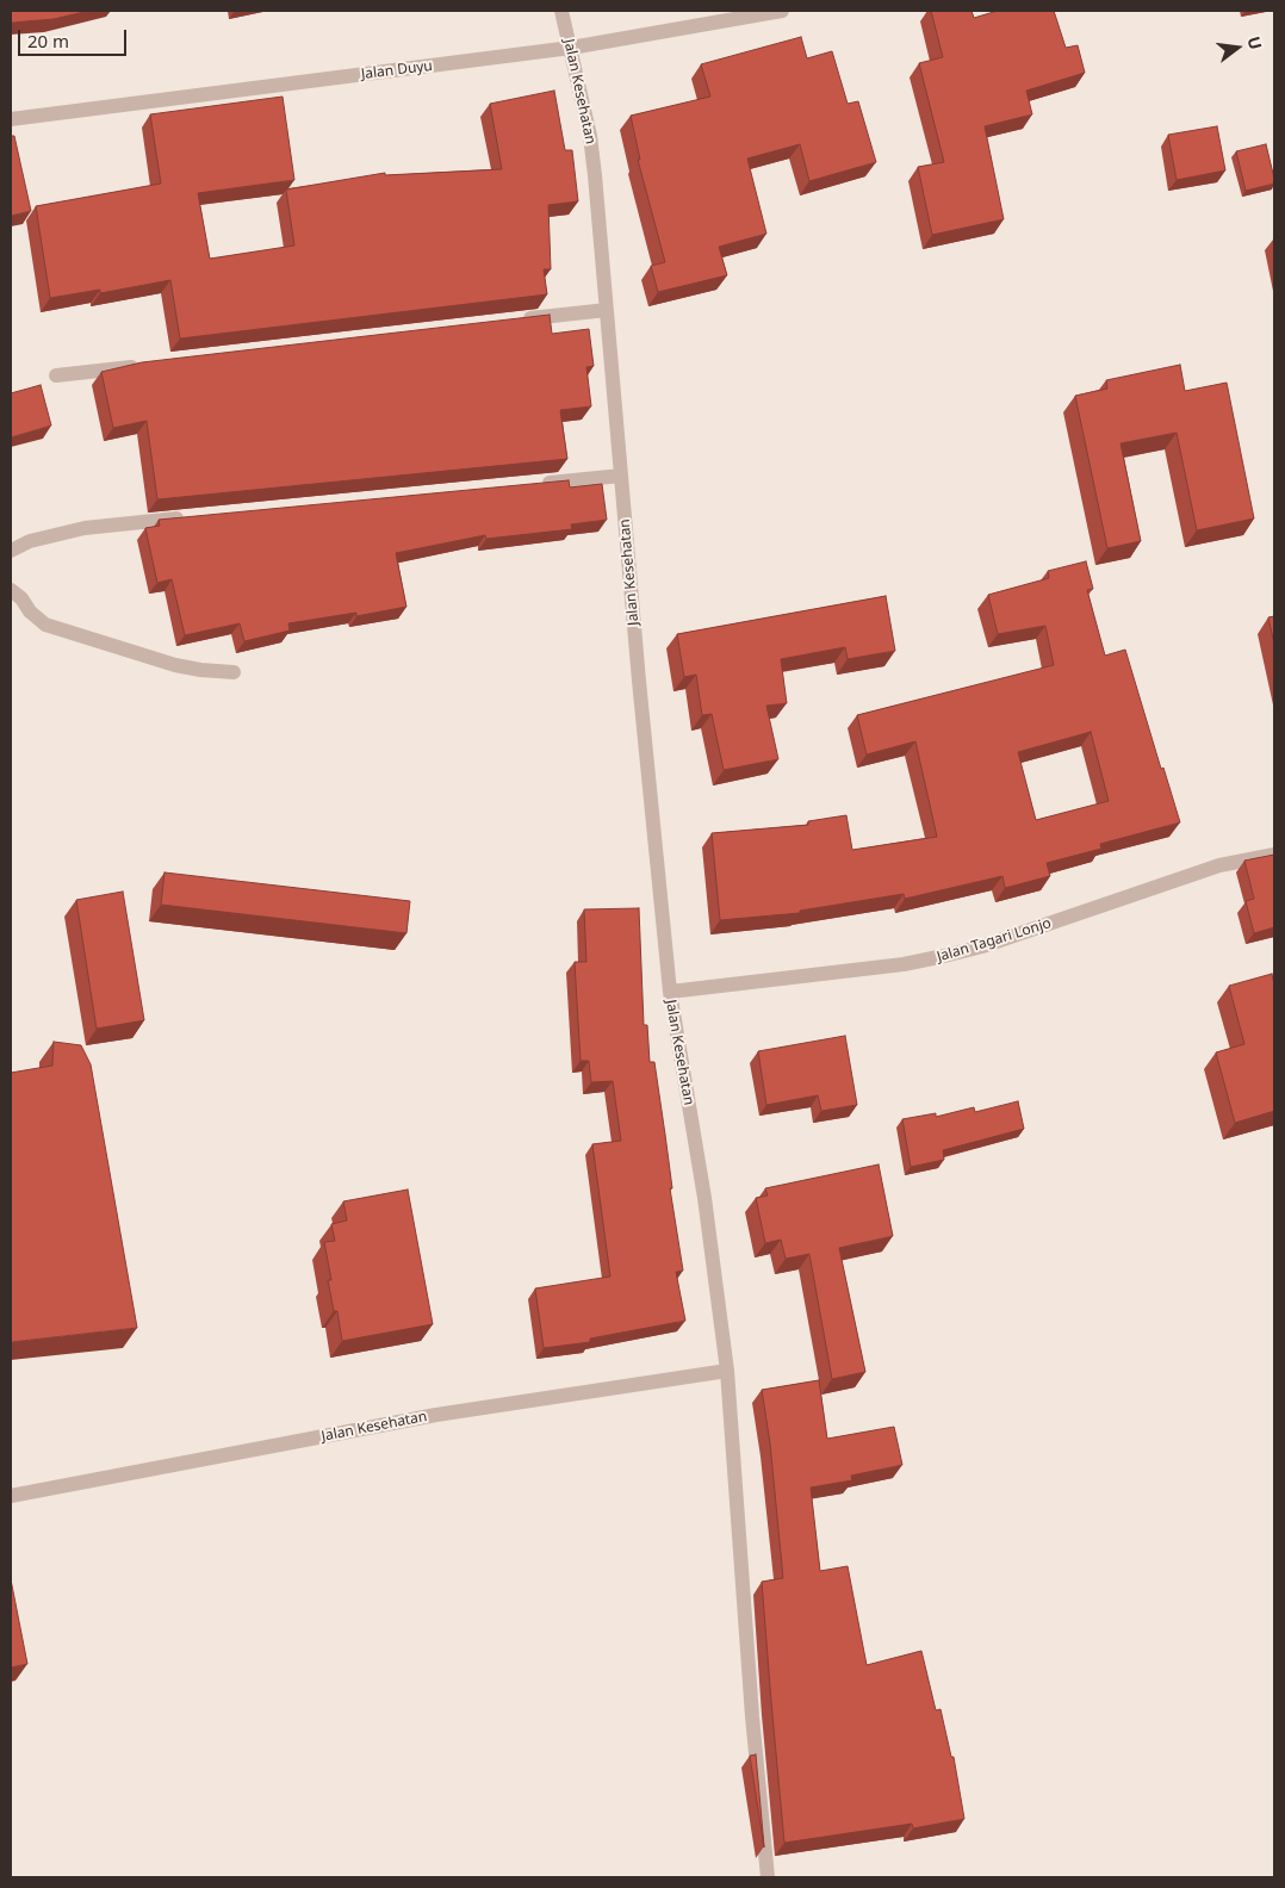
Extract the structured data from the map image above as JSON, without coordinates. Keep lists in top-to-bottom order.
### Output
{
  "streets": {
    "street": ["Jalan Duyu", "Jalan Kesehatan", "Jalan Tagari Lonjo"]
  },
  "crossings": [
    ["Jalan Duyu", "Jalan Kesehatan"],
    ["Jalan Kesehatan", "Jalan Tagari Lonjo"]
  ],
  "scale_bar": "20 m",
  "north": "right"
}
